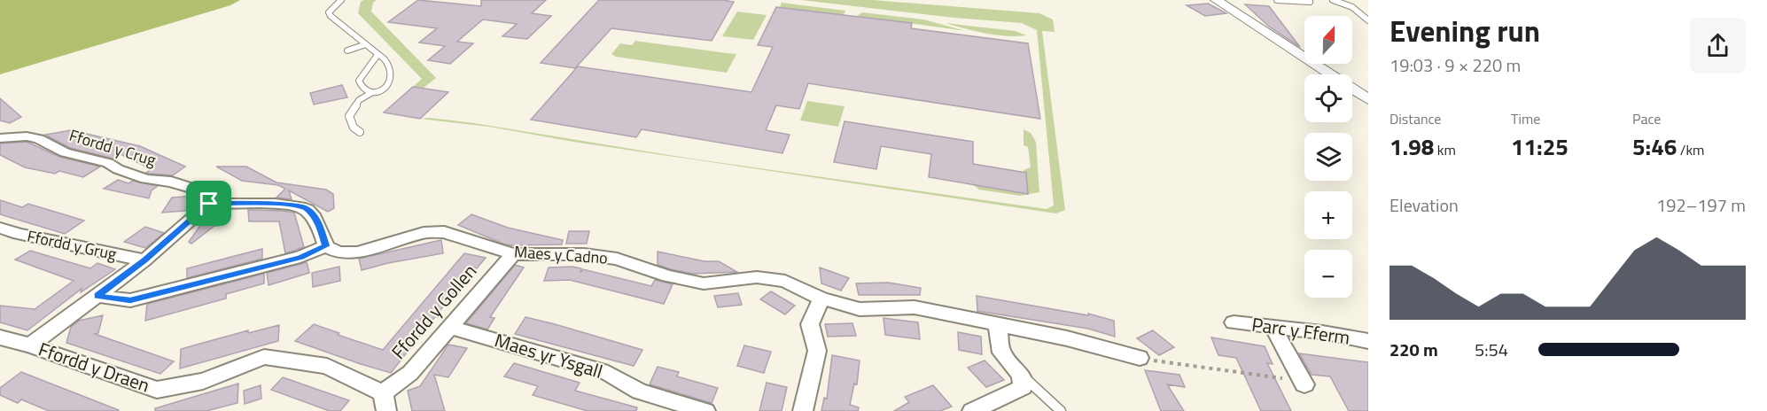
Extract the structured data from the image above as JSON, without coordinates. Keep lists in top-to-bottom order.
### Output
{
  "streets": {
    "street": [
      "Ffordd y Crug",
      "Ffordd y Grug",
      "Maes y Cadno",
      "Ffordd y Gollen",
      "Parc y Fferm",
      "Maes yr Ysgall",
      "Ffordd y Draen"
    ]
  },
  "crossings": [
    ["Maes y Cadno", "Ffordd y Gollen"],
    ["Ffordd y Gollen", "Maes yr Ysgall"],
    ["Ffordd y Gollen", "Ffordd y Draen"]
  ],
  "north": "top",
  "page": {
    "heading": ["Evening run", "19:03 · 9 × 220 m"],
    "map_buttons": ["+", "−"],
    "stats": [
      ["Distance", "1.98 km"],
      ["Time", "11:25"],
      ["Pace", "5:46 /km"]
    ],
    "chart": ["Elevation", "192–197 m"],
    "list": [
      {
        "name": "220 m",
        "note": "5:54"
      }
    ]
  }
}
